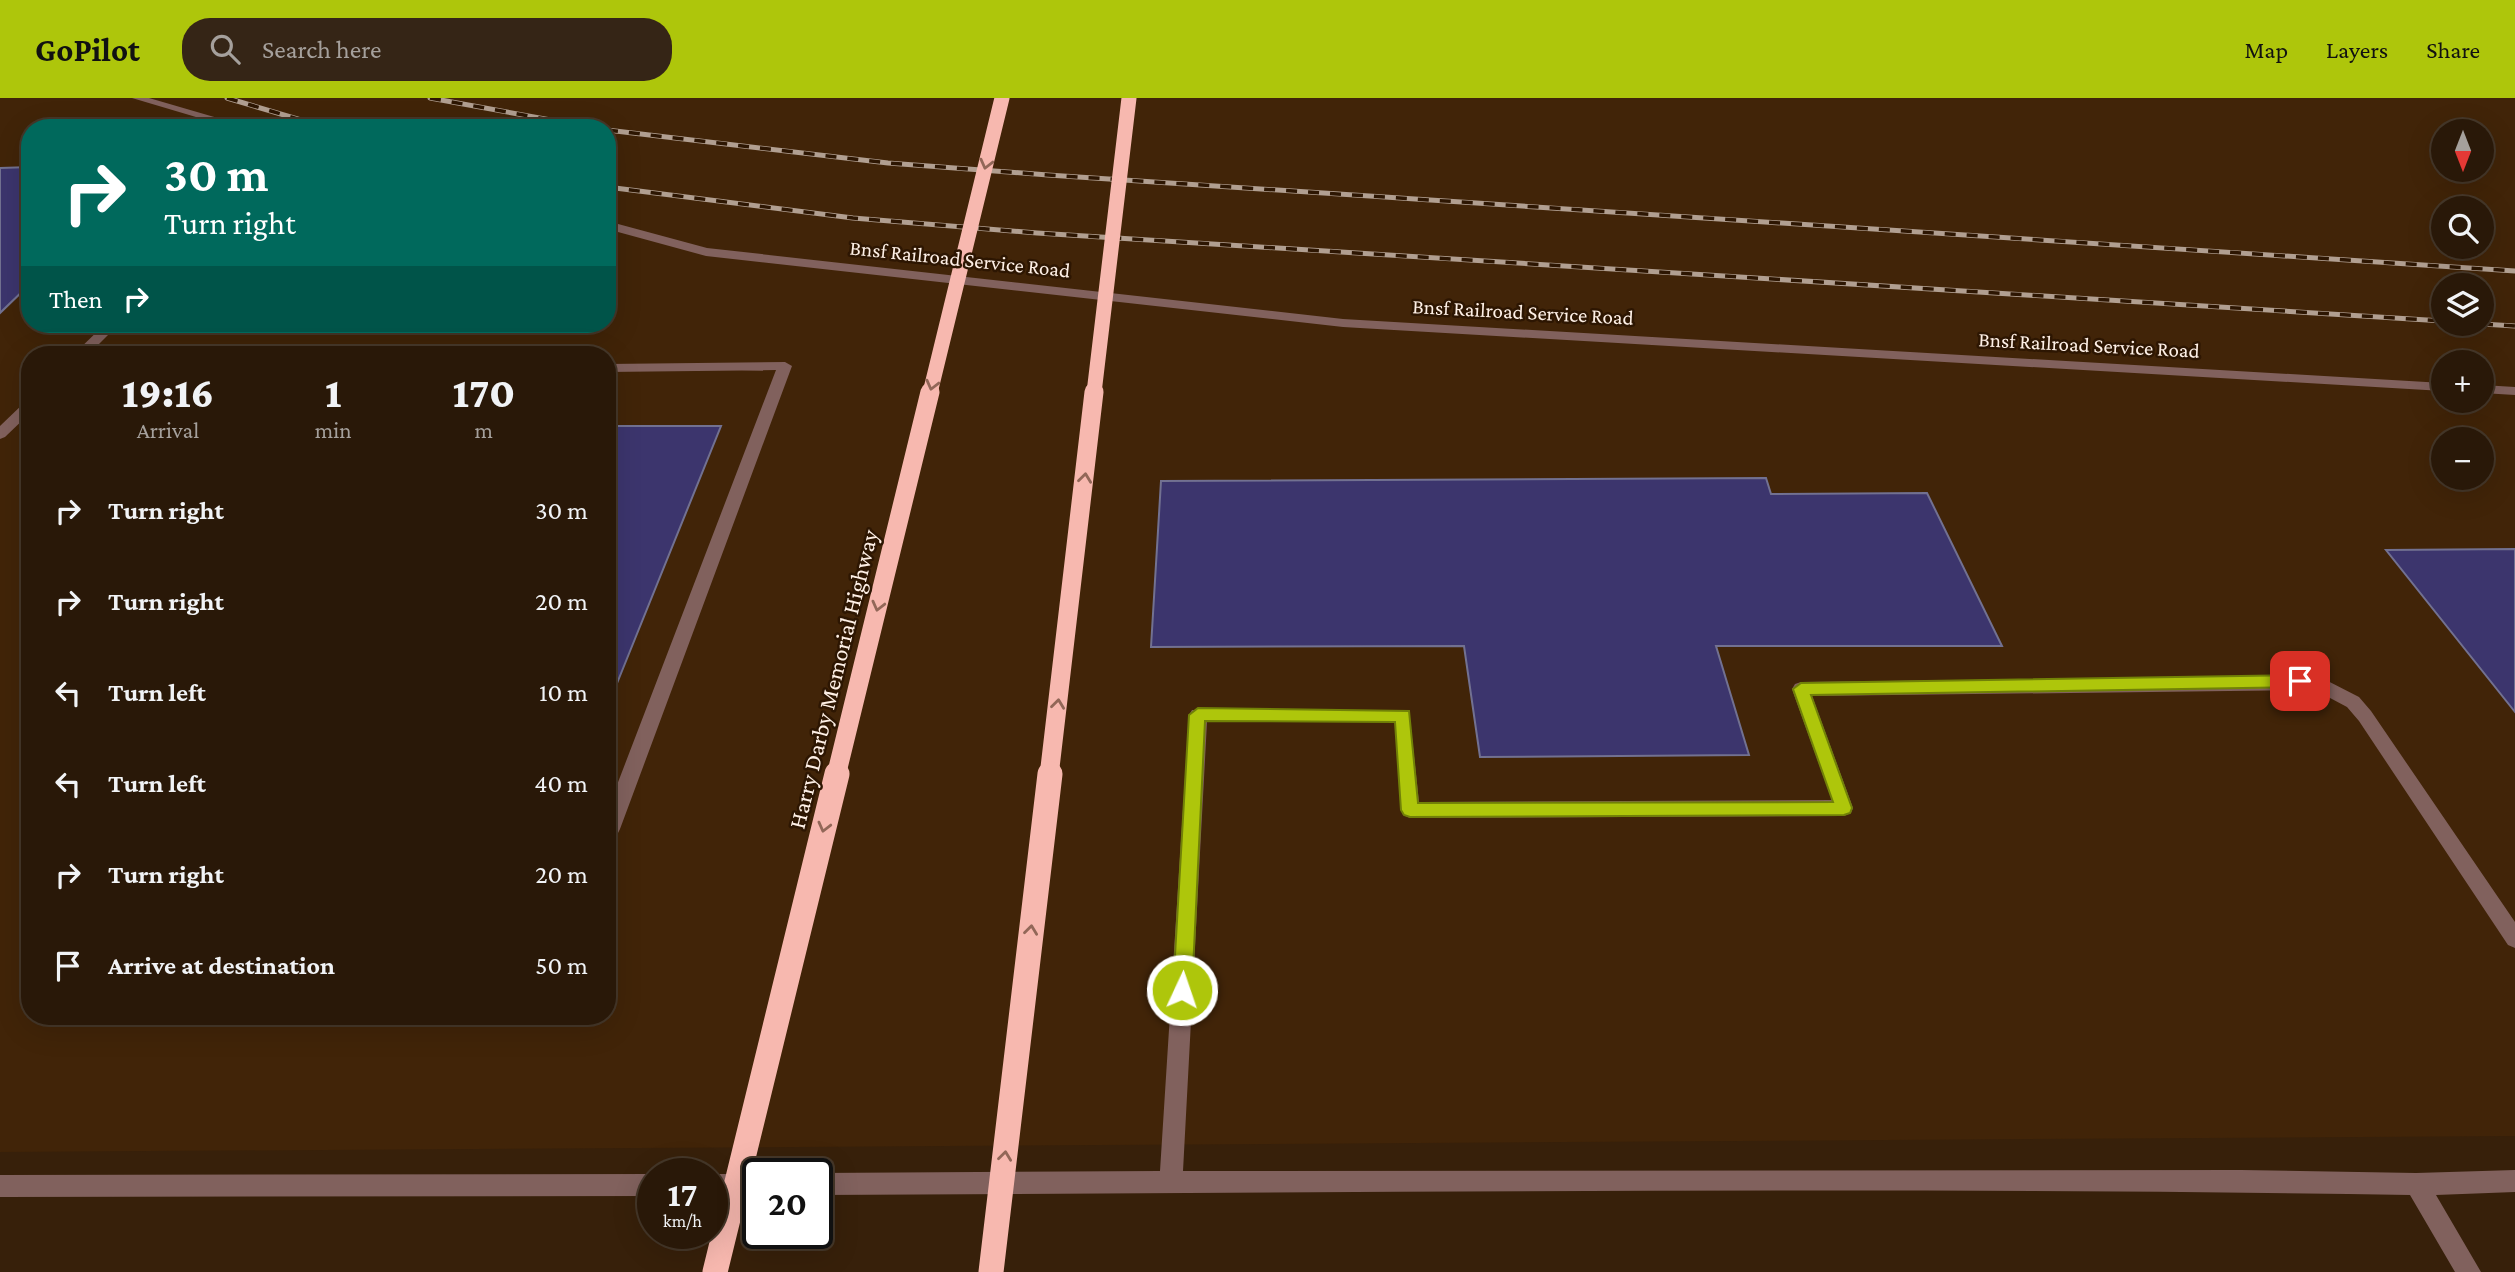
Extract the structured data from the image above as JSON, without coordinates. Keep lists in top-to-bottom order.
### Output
{
  "streets": {
    "highway": ["Harry Darby Memorial Highway"],
    "street": ["Bnsf Railroad Service Road"]
  },
  "north": "bottom",
  "page": {
    "header": "GoPilot",
    "search": "Search here",
    "nav": ["Map", "Layers", "Share"],
    "map_buttons": ["+", "−"],
    "turn": ["30 m", "Turn right"],
    "then": "Then",
    "eta": [
      "19:16",
      "Arrival",
      "1",
      "min",
      "170",
      "m"
    ],
    "list": [
      {
        "name": "Turn right",
        "value": "30 m"
      },
      {
        "name": "Turn right",
        "value": "20 m"
      },
      {
        "name": "Turn left",
        "value": "10 m"
      },
      {
        "name": "Turn left",
        "value": "40 m"
      },
      {
        "name": "Turn right",
        "value": "20 m"
      },
      {
        "name": "Arrive at destination",
        "value": "50 m"
      }
    ],
    "speed": "17 km/h",
    "limit": "20"
  }
}
